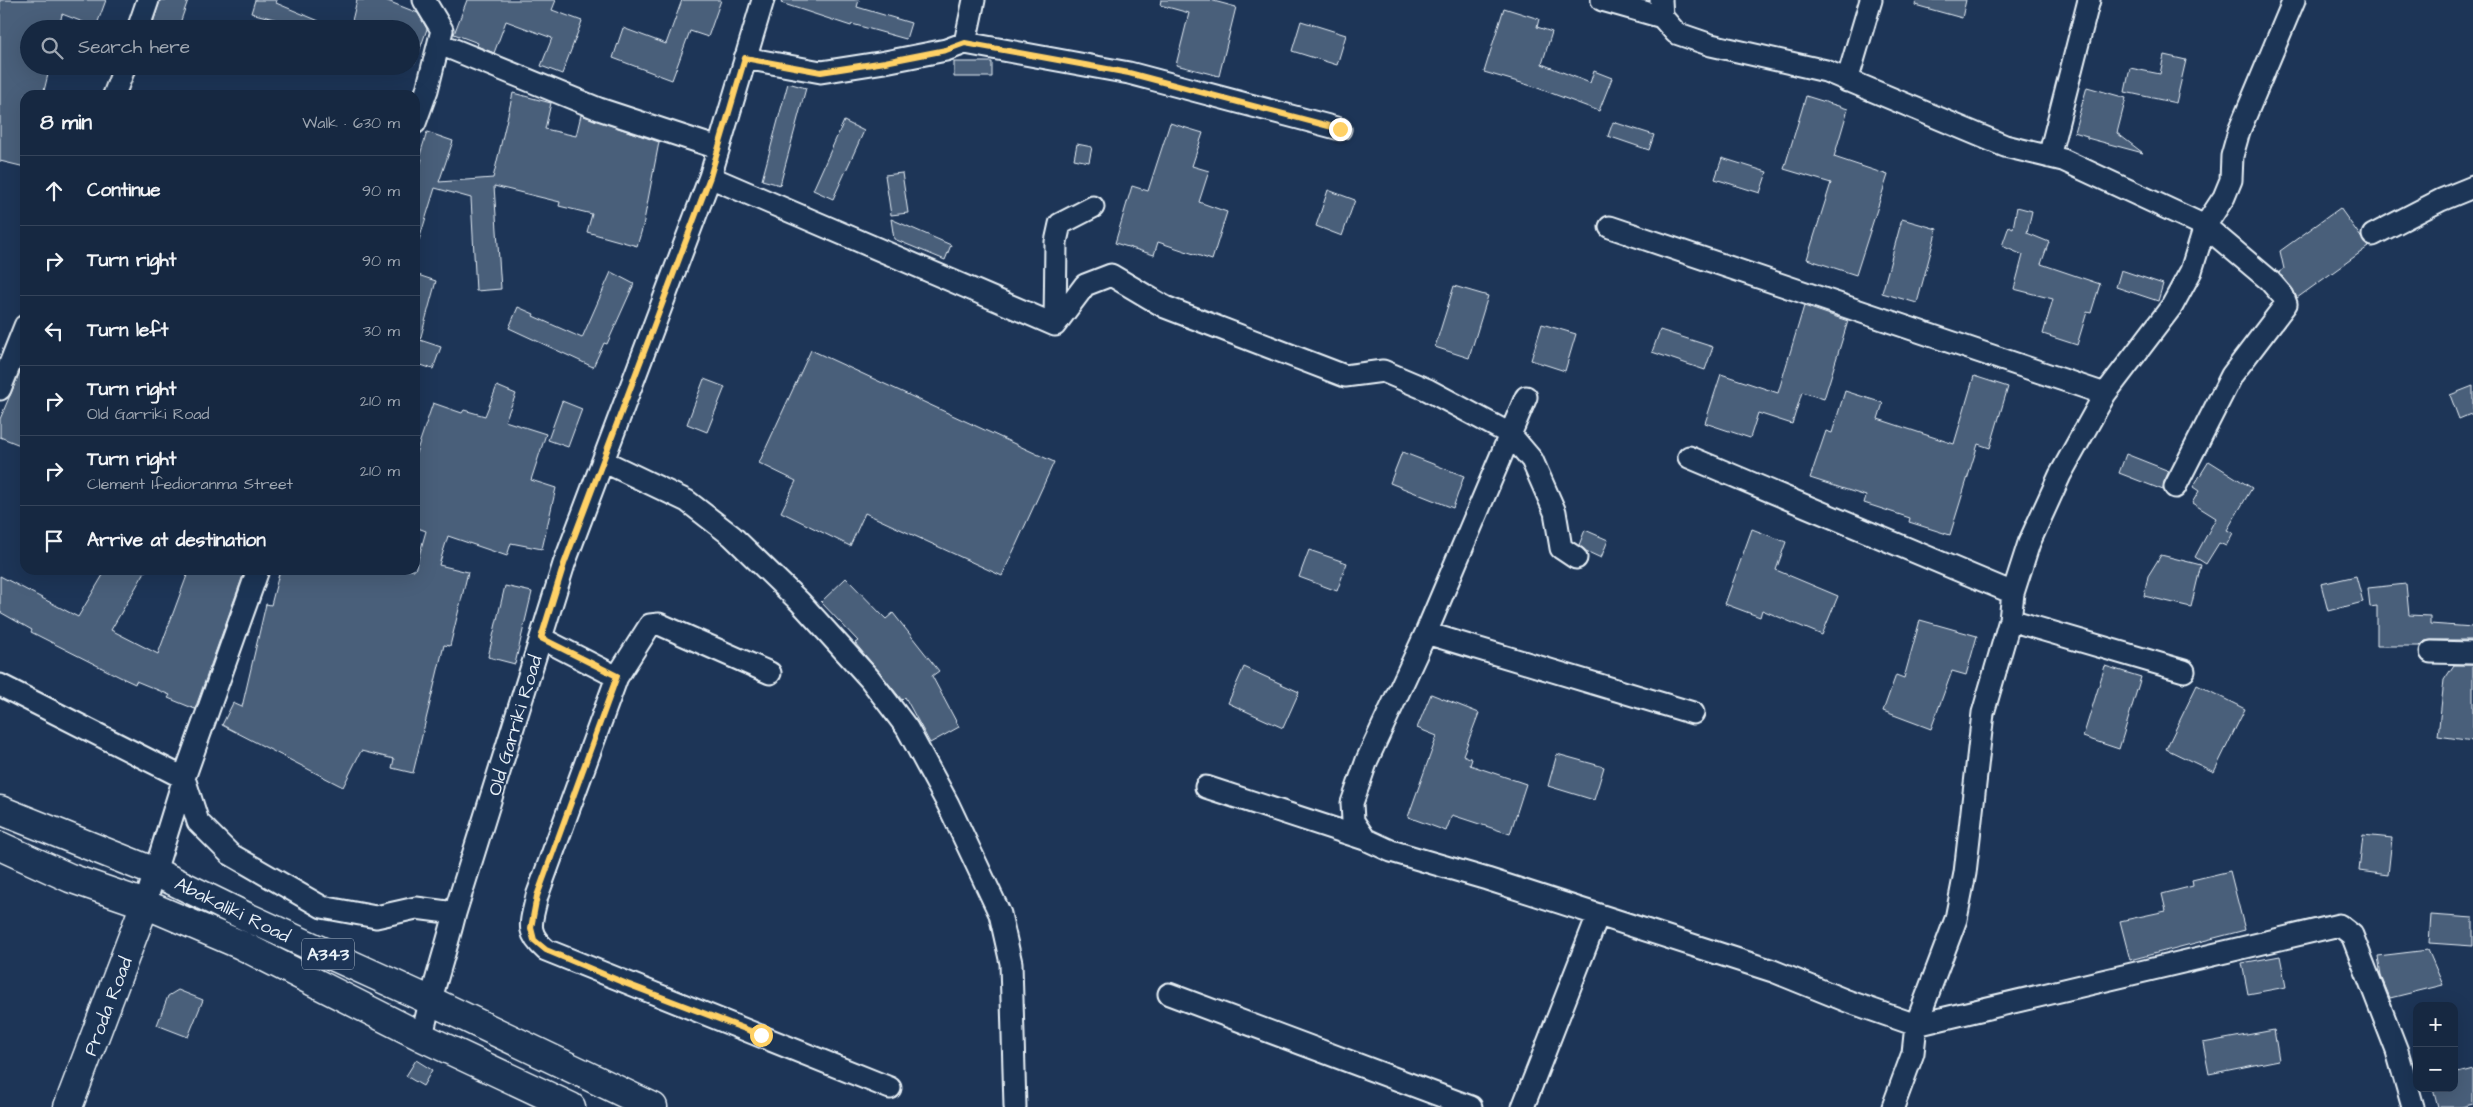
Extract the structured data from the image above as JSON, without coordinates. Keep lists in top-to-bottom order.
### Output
{
  "streets": {
    "main road": ["Abakaliki Road", "A343", "Proda Road"],
    "street": ["Old Garriki Road"]
  },
  "crossings": [
    ["Old Garriki Road", "Abakaliki Road"],
    ["Abakaliki Road", "Proda Road"]
  ],
  "page": {
    "search": "Search here",
    "heading": ["8 min", "Walk · 630 m"],
    "list": [
      ["Continue", "90 m"],
      ["Turn right", "90 m"],
      ["Turn left", "30 m"],
      ["Turn right", "Old Garriki Road", "210 m"],
      ["Turn right", "Clement Ifedioranma Street", "210 m"],
      "Arrive at destination"
    ],
    "map_buttons": ["+", "−"]
  }
}
